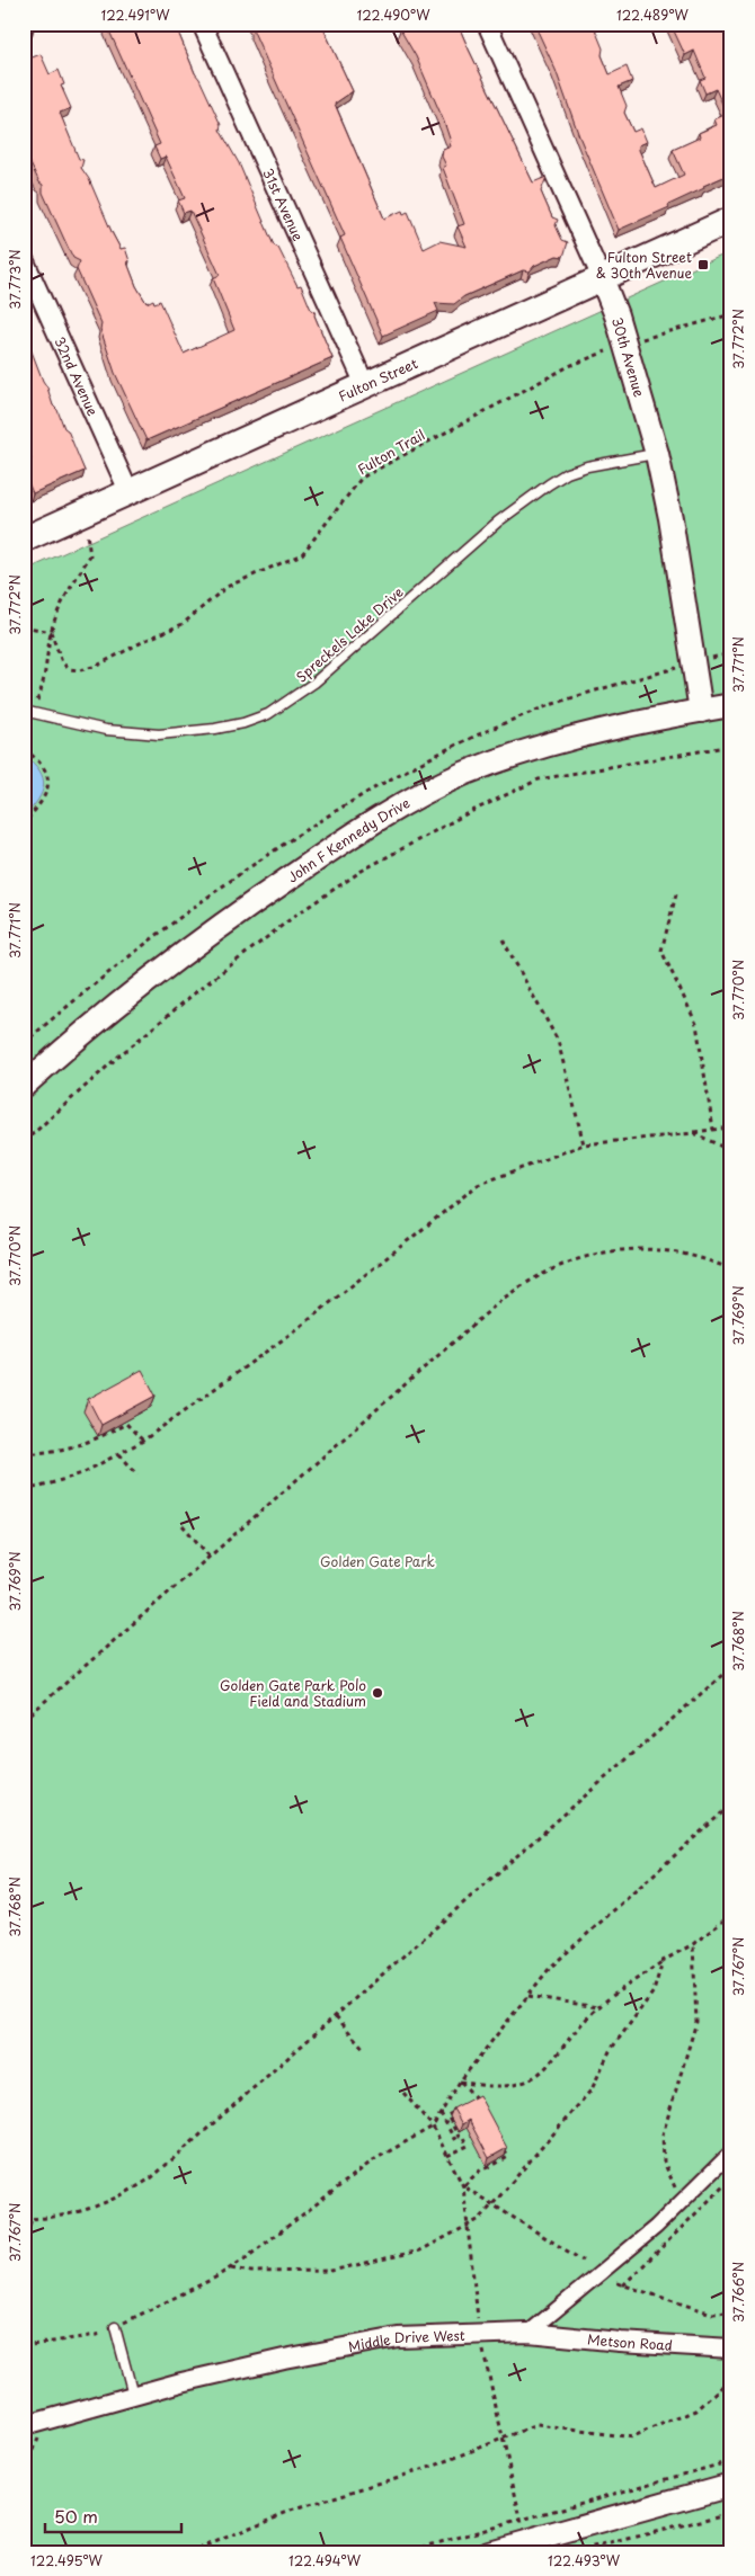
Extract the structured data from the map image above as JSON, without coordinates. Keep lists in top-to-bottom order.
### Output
{
  "streets": {
    "main road": ["Fulton Street"],
    "street": [
      "31st Avenue",
      "30th Avenue",
      "32nd Avenue",
      "John F Kennedy Drive",
      "Middle Drive West",
      "Metson Road"
    ],
    "lane": ["Spreckels Lake Drive"],
    "path": ["Fulton Trail"]
  },
  "crossings": [
    ["31st Avenue", "Fulton Street"],
    ["30th Avenue", "Fulton Street"],
    ["30th Avenue", "Fulton Trail"],
    ["30th Avenue", "Spreckels Lake Drive"],
    ["30th Avenue", "John F Kennedy Drive"],
    ["32nd Avenue", "Fulton Street"],
    ["Middle Drive West", "Metson Road"]
  ],
  "parks": ["Golden Gate Park"],
  "places": {
    "transit": ["Fulton Street & 30th Avenue"],
    "other": ["Golden Gate Park Polo Field and Stadium"]
  },
  "scale_bar": "50 m",
  "coordinates": [
    "122.491°W",
    "122.490°W",
    "122.489°W",
    "37.773°N",
    "37.772°N",
    "37.771°N",
    "37.770°N",
    "37.769°N",
    "37.768°N",
    "37.767°N",
    "37.766°N",
    "122.495°W",
    "122.494°W",
    "122.493°W"
  ]
}
